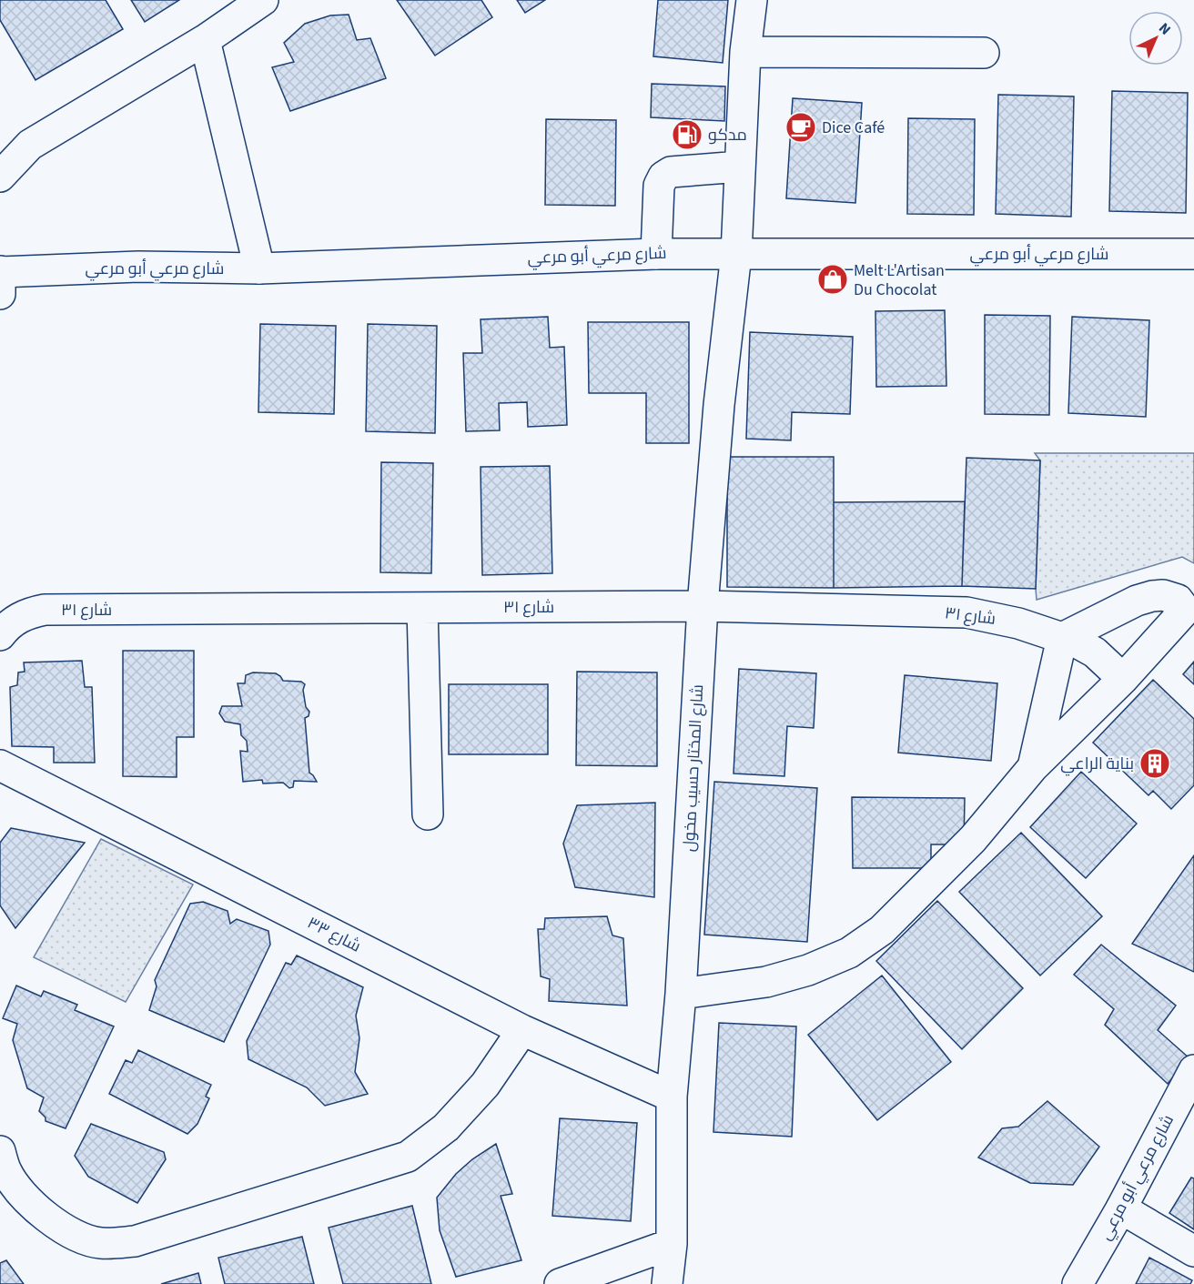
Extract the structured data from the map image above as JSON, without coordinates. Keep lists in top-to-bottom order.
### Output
{
  "streets": {
    "street": [
      "شارع مرعي أبو مرعي",
      "شارع ٣١",
      "شارع المختار حسيب مخول",
      "شارع ٣٣"
    ]
  },
  "crossings": [
    ["شارع مرعي أبو مرعي", "شارع المختار حسيب مخول"],
    ["شارع ٣١", "شارع المختار حسيب مخول"],
    ["شارع المختار حسيب مخول", "شارع ٣٣"]
  ],
  "places": {
    "cafe": ["Dice Café"],
    "fuel station": ["مدكو"],
    "shop": ["Melt L'Artisan Du Chocolat"],
    "building": ["بناية الراعي"]
  },
  "north": "top right"
}
